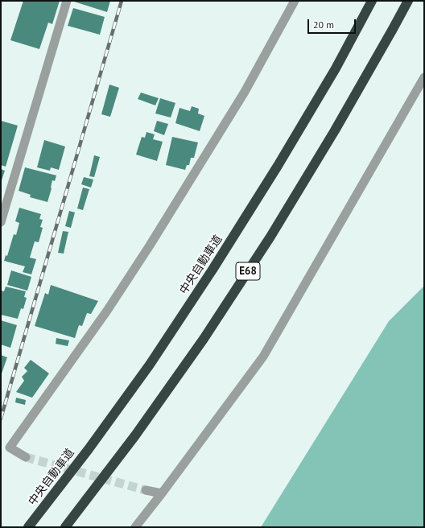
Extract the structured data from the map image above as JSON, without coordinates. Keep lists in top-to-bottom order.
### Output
{
  "streets": {
    "highway": ["中央自動車道", "E68"]
  },
  "scale_bar": "20 m"
}
